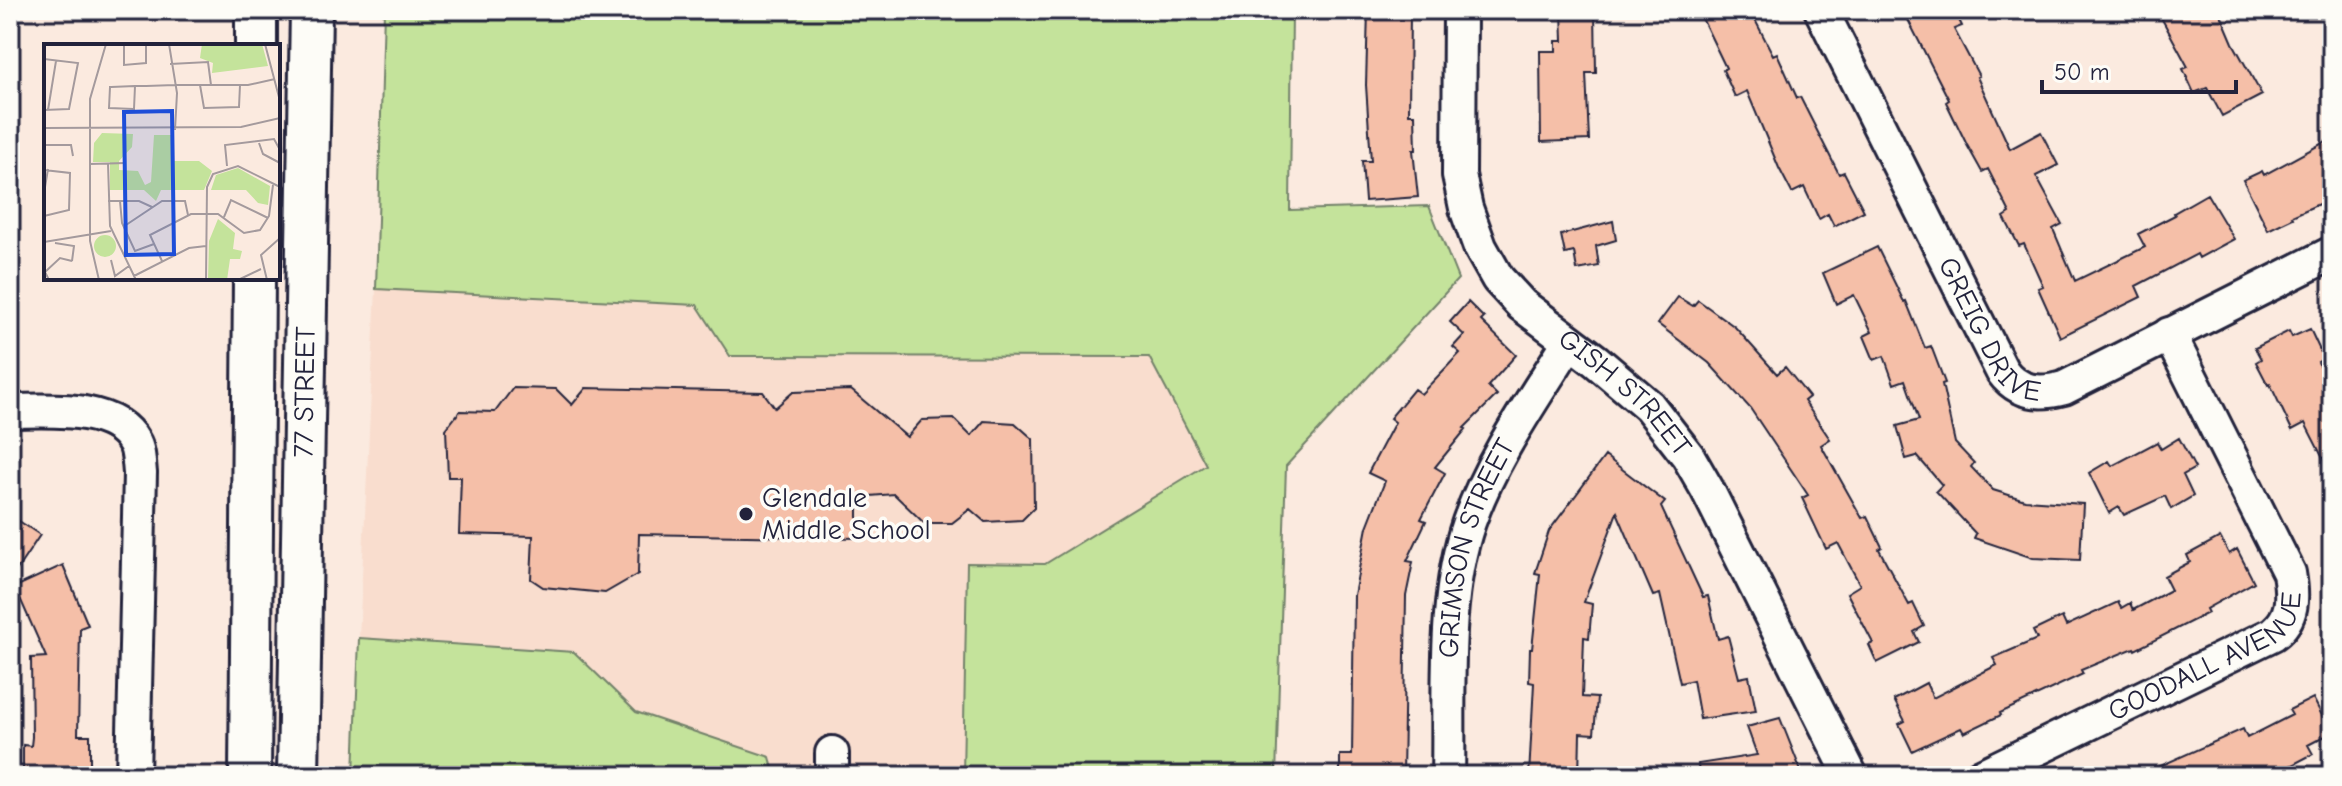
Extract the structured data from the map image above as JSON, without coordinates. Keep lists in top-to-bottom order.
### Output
{
  "streets": {
    "main road": ["77 STREET"],
    "street": [
      "GREIG DRIVE",
      "GISH STREET",
      "GRIMSON STREET",
      "GOODALL AVENUE"
    ]
  },
  "crossings": [
    ["GREIG DRIVE", "GOODALL AVENUE"],
    ["GISH STREET", "GRIMSON STREET"]
  ],
  "places": ["Glendale Middle School"],
  "scale_bar": "50 m"
}
